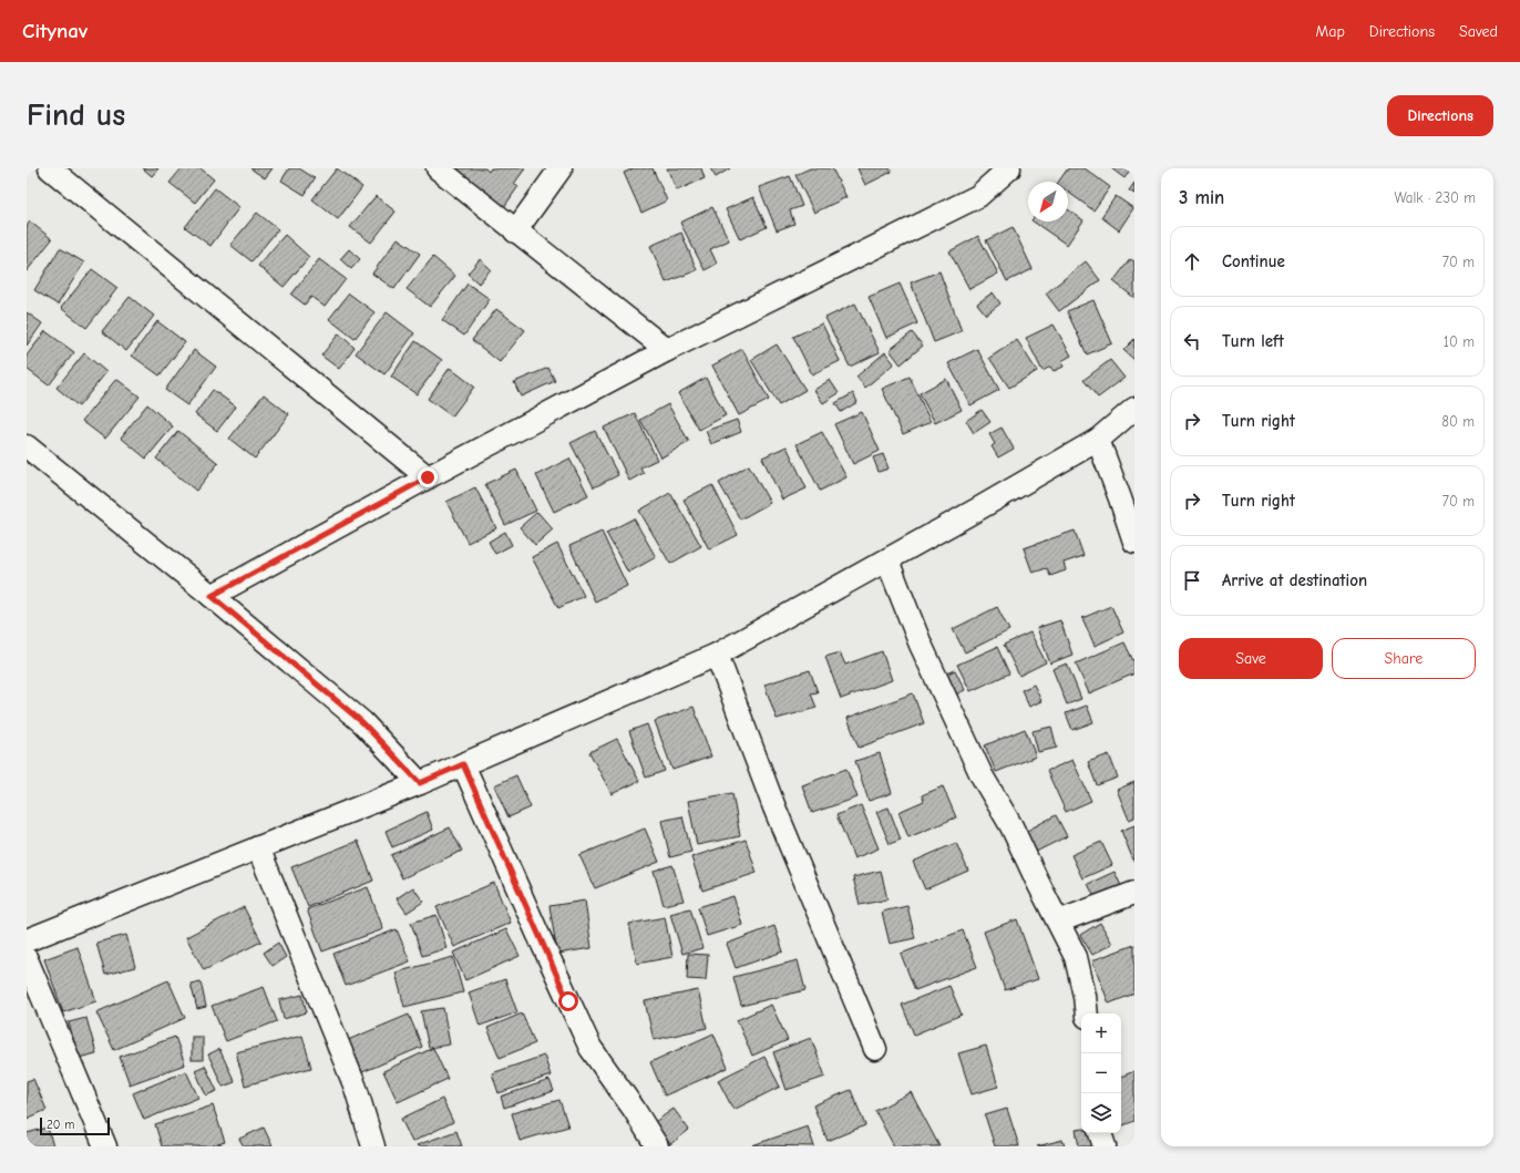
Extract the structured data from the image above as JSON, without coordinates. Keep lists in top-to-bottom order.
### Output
{
  "scale_bar": "20 m",
  "north": "bottom left",
  "page": {
    "header": "Citynav",
    "nav": ["Map", "Directions", "Saved"],
    "buttons": [
      "Directions",
      ["Save", "Share"]
    ],
    "title": "Find us",
    "heading": ["3 min", "Walk · 230 m"],
    "list": [
      ["Continue", "70 m"],
      ["Turn left", "10 m"],
      ["Turn right", "80 m"],
      ["Turn right", "70 m"],
      "Arrive at destination"
    ],
    "map_buttons": ["+", "−"],
    "scale": "20 m"
  }
}
